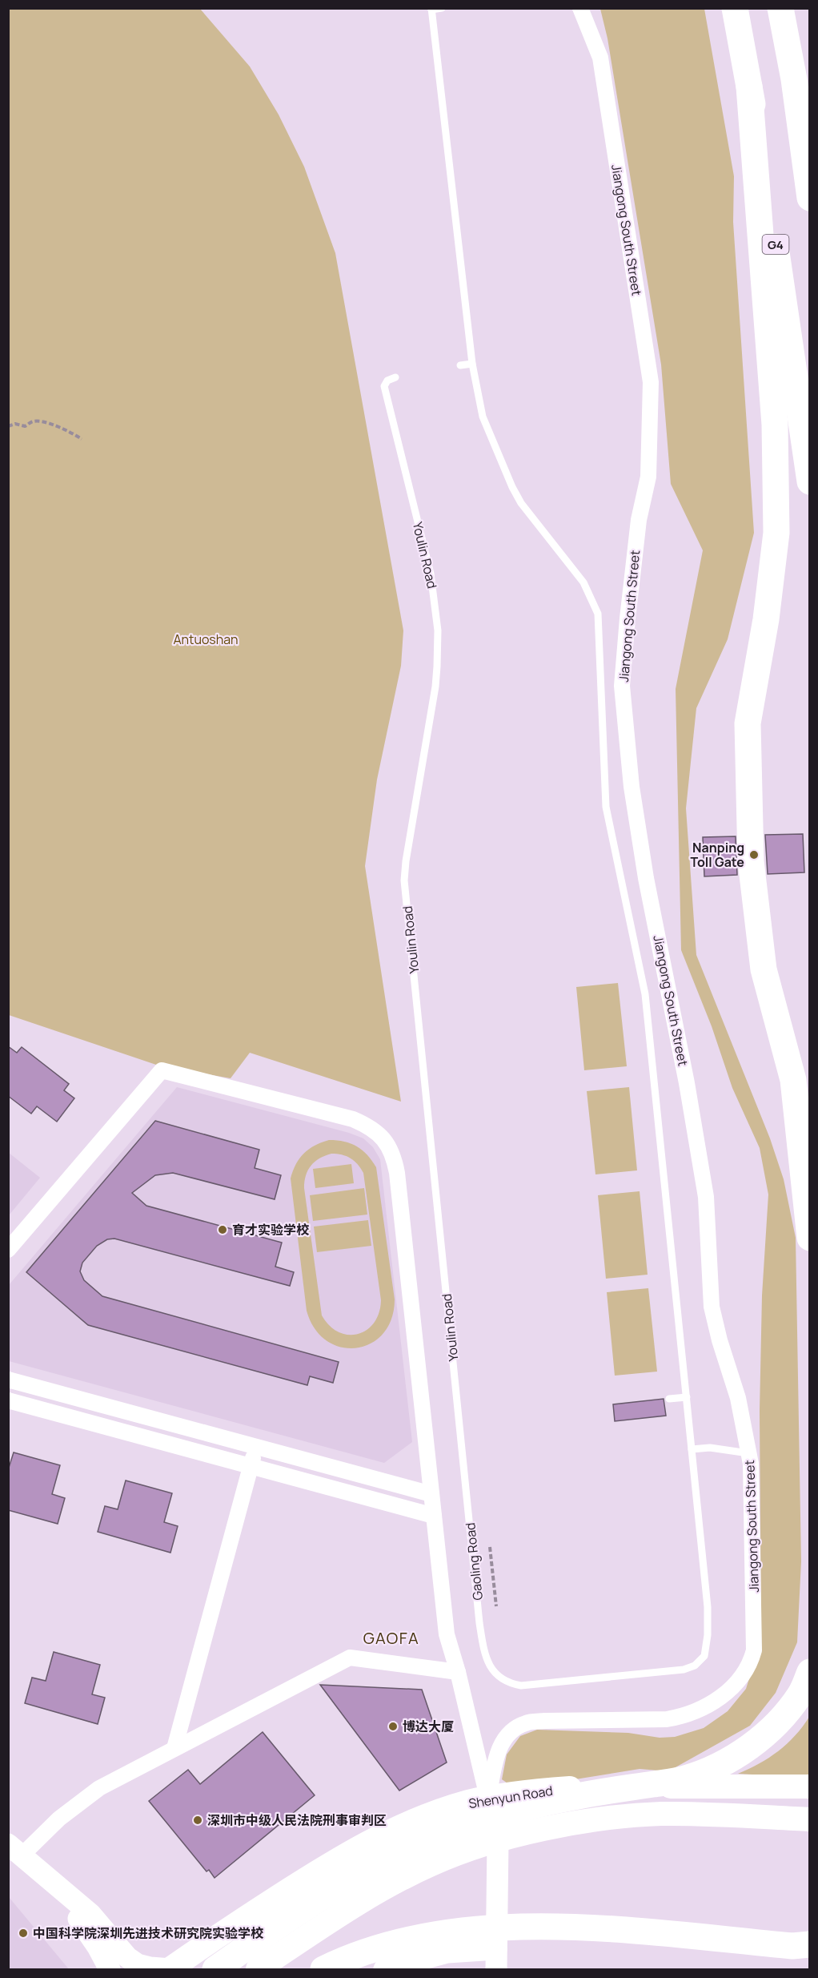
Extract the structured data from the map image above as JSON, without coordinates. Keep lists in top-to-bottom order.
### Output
{
  "streets": {
    "highway": ["G4"],
    "main road": ["Shenyun Road"],
    "street": ["Jiangong South Street"],
    "lane": ["Youlin Road", "Gaoling Road"]
  },
  "crossings": [
    ["Jiangong South Street", "Shenyun Road"],
    ["Youlin Road", "Gaoling Road"]
  ],
  "districts": ["GAOFA"],
  "parks": ["Antuoshan"],
  "places": [
    "Nanping Toll Gate",
    "育才实验学校",
    "博达大厦",
    "深圳市中级人民法院刑事审判区",
    "中国科学院深圳先进技术研究院实验学校"
  ]
}
